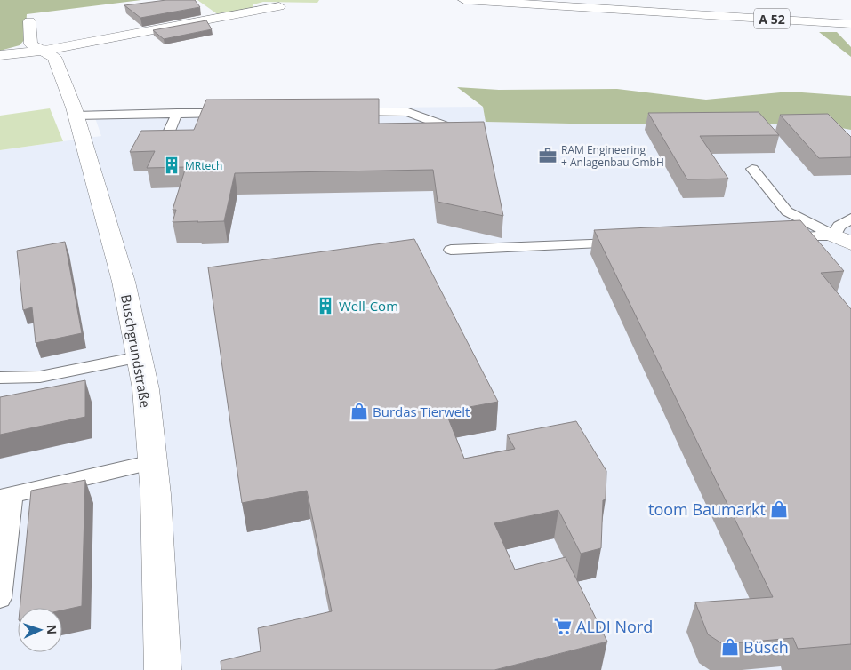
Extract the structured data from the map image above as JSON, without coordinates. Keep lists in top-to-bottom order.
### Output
{
  "streets": {
    "main road": ["A 52", "Buschgrundstraße"]
  },
  "places": {
    "office": ["RAM Engineering + Anlagenbau GmbH"],
    "building": ["MRtech", "Well-Com"],
    "shop": ["Burdas Tierwelt", "toom Baumarkt", "Büsch"],
    "supermarket": ["ALDI Nord"]
  },
  "north": "right"
}
